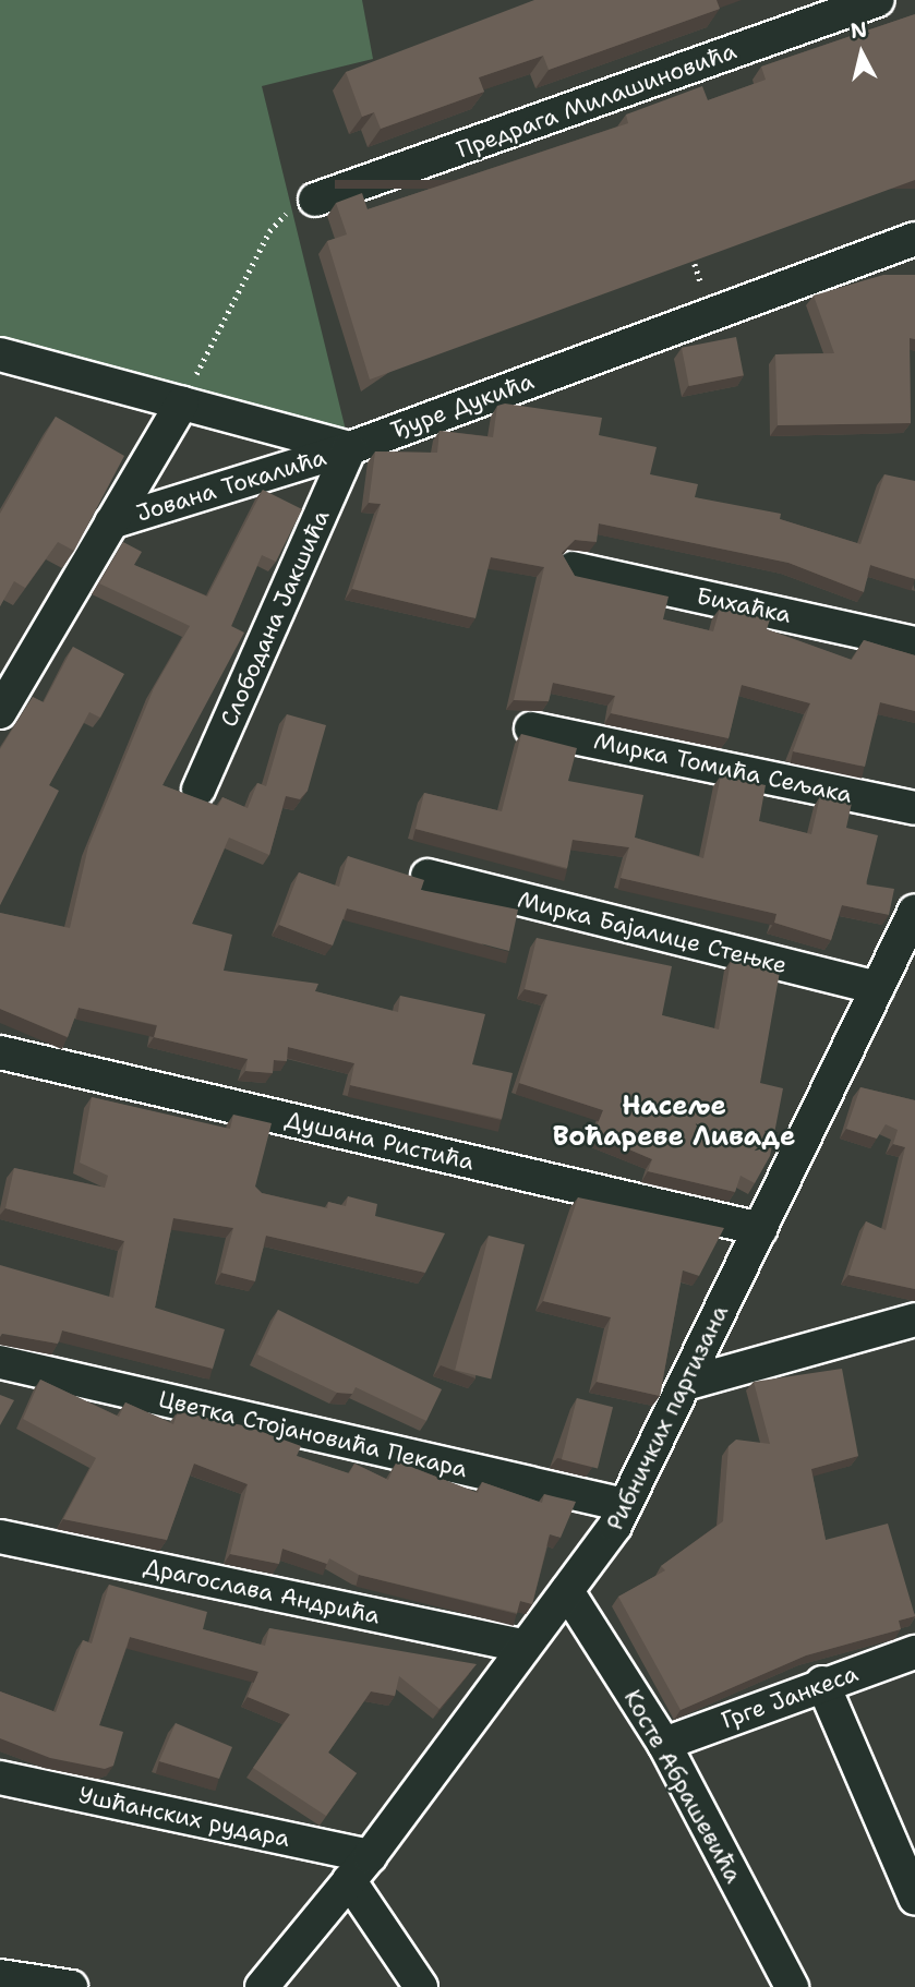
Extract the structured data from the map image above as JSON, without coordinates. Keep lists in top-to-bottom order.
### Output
{
  "streets": {
    "street": [
      "Предрага Милашиновића",
      "Ђуре Дукића",
      "Јована Токалића",
      "Бихаћка",
      "Слободана Јакшића",
      "Мирка Томића Сељака",
      "Мирка Бајалице Стењке",
      "Душана Ристића",
      "Рибничких партизана",
      "Цветка Стојановића Пекара",
      "Драгослава Андрића",
      "Грге Јанкеса",
      "Косте Абрашевића",
      "Ушћанских рудара"
    ]
  },
  "crossings": [
    ["Ђуре Дукића", "Јована Токалића"],
    ["Ђуре Дукића", "Слободана Јакшића"],
    ["Јована Токалића", "Слободана Јакшића"],
    ["Мирка Бајалице Стењке", "Рибничких партизана"],
    ["Душана Ристића", "Рибничких партизана"],
    ["Рибничких партизана", "Цветка Стојановића Пекара"],
    ["Рибничких партизана", "Драгослава Андрића"],
    ["Рибничких партизана", "Косте Абрашевића"],
    ["Рибничких партизана", "Ушћанских рудара"],
    ["Грге Јанкеса", "Косте Абрашевића"]
  ],
  "districts": ["Насеље Воћареве Ливаде"],
  "north": "top"
}
